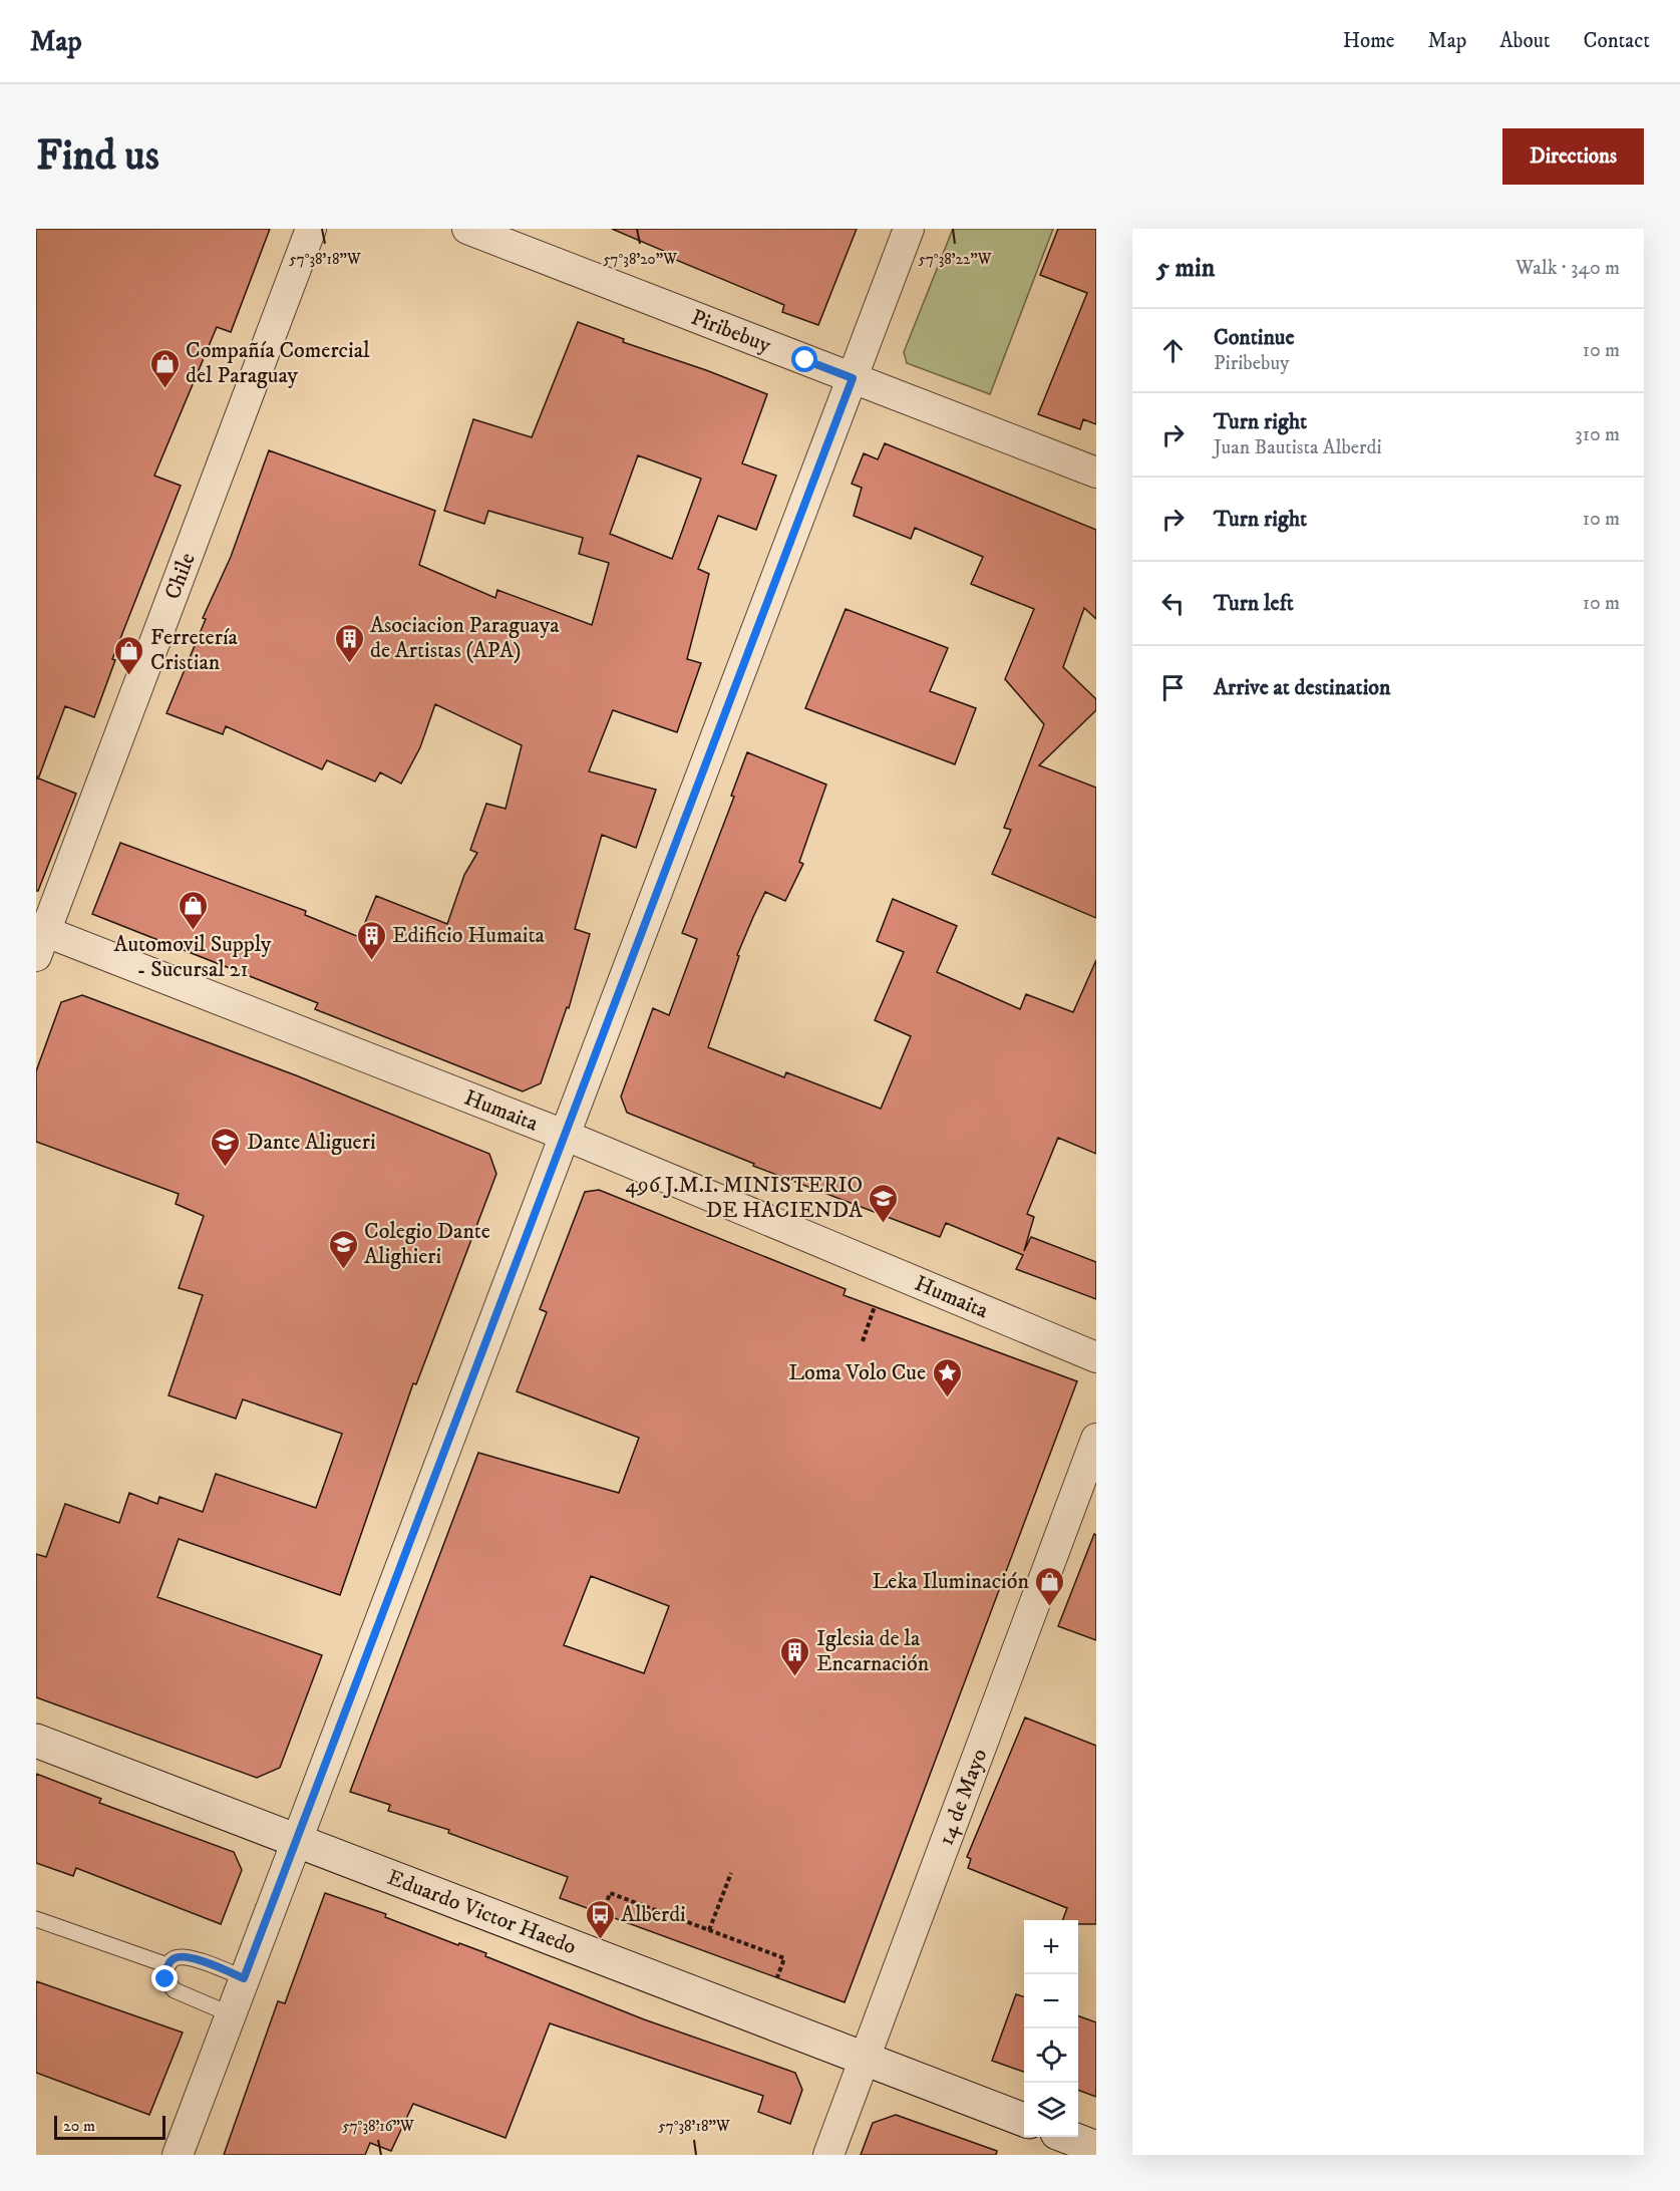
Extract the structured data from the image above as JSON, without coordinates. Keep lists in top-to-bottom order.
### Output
{
  "streets": {
    "street": [
      "Piribebuy",
      "Chile",
      "Humaita",
      "14 de Mayo",
      "Eduardo Victor Haedo"
    ]
  },
  "crossings": [
    ["Chile", "Humaita"],
    ["14 de Mayo", "Eduardo Victor Haedo"]
  ],
  "places": {
    "shop": [
      "Compañía Comercial del Paraguay",
      "Ferretería Cristian",
      "Automovil Supply - Sucursal 21",
      "Leka Iluminación"
    ],
    "building": ["Asociacion Paraguaya de Artistas (APA)", "Edificio Humaita", "Iglesia de la Encarnación"],
    "school or university": ["Dante Aligueri", "496 J.M.I. MINISTERIO DE HACIENDA", "Colegio Dante Alighieri"],
    "place": ["Loma Volo Cue"],
    "bus stop": ["Alberdi"]
  },
  "scale_bar": "20 m",
  "page": {
    "header": "Map",
    "nav": [
      "Home",
      "Map",
      "About",
      "Contact"
    ],
    "buttons": "Directions",
    "title": "Find us",
    "heading": ["5 min", "Walk · 340 m"],
    "list": [
      ["Continue", "Piribebuy", "10 m"],
      ["Turn right", "Juan Bautista Alberdi", "310 m"],
      ["Turn right", "10 m"],
      ["Turn left", "10 m"],
      "Arrive at destination"
    ],
    "map_buttons": ["+", "−"],
    "scale": "20 m"
  },
  "coordinates": [
    "57°38'18\"W",
    "57°38'20\"W",
    "57°38'22\"W",
    "57°38'16\"W"
  ]
}
